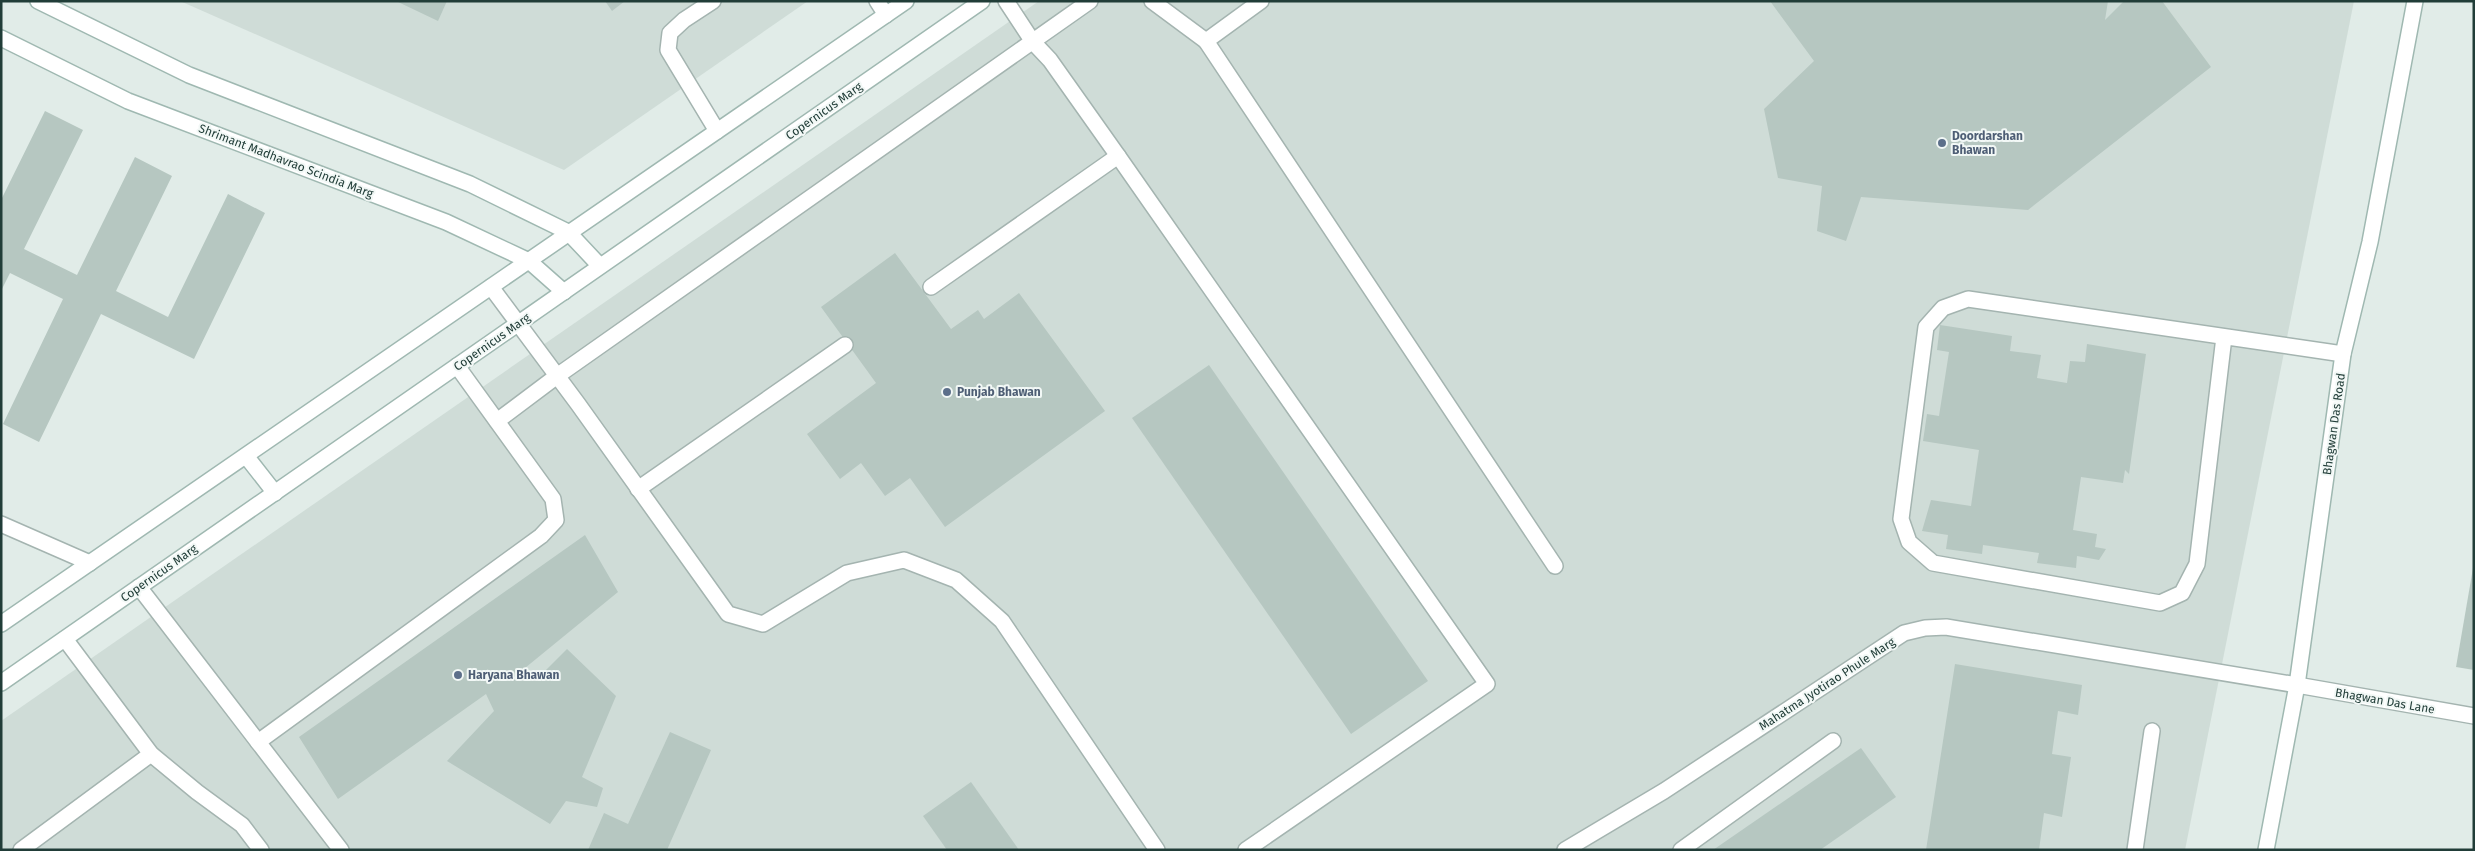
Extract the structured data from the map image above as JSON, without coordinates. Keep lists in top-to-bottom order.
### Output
{
  "streets": {
    "street": [
      "Copernicus Marg",
      "Shrimant Madhavrao Scindia Marg",
      "Bhagwan Das Road",
      "Mahatma Jyotirao Phule Marg",
      "Bhagwan Das Lane"
    ]
  },
  "crossings": [
    ["Copernicus Marg", "Shrimant Madhavrao Scindia Marg"],
    ["Bhagwan Das Road", "Mahatma Jyotirao Phule Marg"],
    ["Bhagwan Das Road", "Bhagwan Das Lane"],
    ["Mahatma Jyotirao Phule Marg", "Bhagwan Das Lane"]
  ],
  "places": ["Doordarshan Bhawan", "Punjab Bhawan", "Haryana Bhawan"]
}
